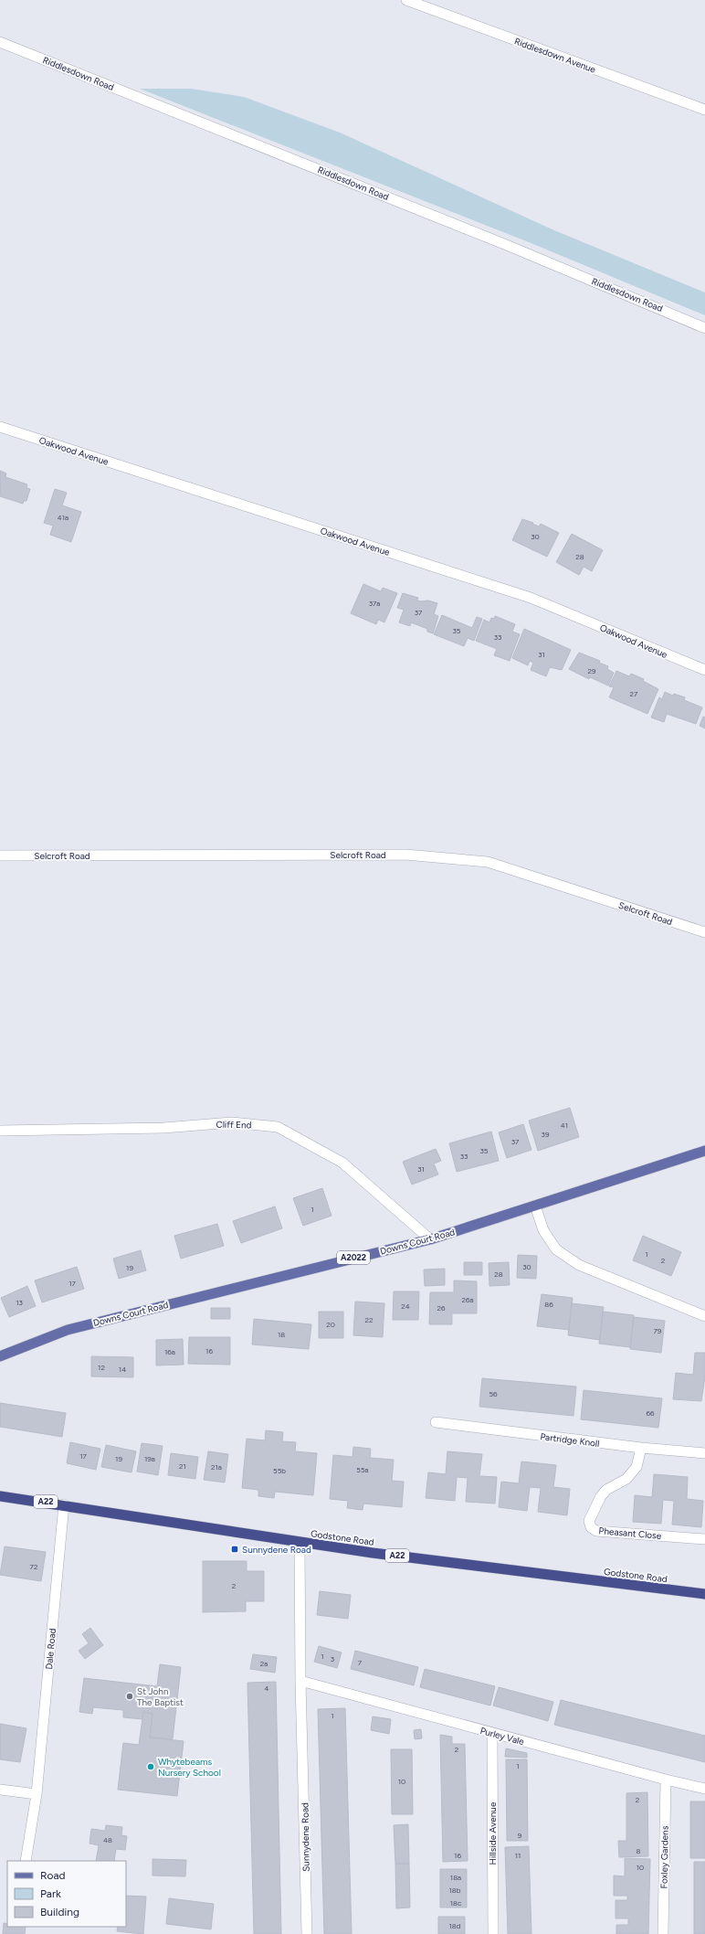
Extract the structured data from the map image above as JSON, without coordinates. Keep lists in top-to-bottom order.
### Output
{
  "streets": {
    "highway": ["A22", "Godstone Road"],
    "main road": ["Downs Court Road", "A2022"],
    "street": [
      "Riddlesdown Avenue",
      "Riddlesdown Road",
      "Oakwood Avenue",
      "Selcroft Road",
      "Cliff End",
      "Partridge Knoll",
      "Pheasant Close",
      "Dale Road",
      "Purley Vale",
      "Hillside Avenue",
      "Sunnydene Road",
      "Foxley Gardens"
    ]
  },
  "crossings": [
    ["Cliff End", "Downs Court Road"],
    ["Partridge Knoll", "Pheasant Close"],
    ["Godstone Road", "Dale Road"],
    ["Godstone Road", "Sunnydene Road"],
    ["Purley Vale", "Hillside Avenue"],
    ["Purley Vale", "Sunnydene Road"],
    ["Purley Vale", "Foxley Gardens"]
  ],
  "places": {
    "transit": ["Sunnydene Road"],
    "other": ["St John The Baptist", "Whytebeams Nursery School"]
  },
  "house_numbers": [
    "41a",
    "30",
    "28",
    "37a",
    "37",
    "35",
    "33",
    "31",
    "29",
    "27",
    "41",
    "39",
    "37",
    "35",
    "33",
    "31",
    "1",
    "1",
    "2",
    "30",
    "19",
    "28",
    "17",
    "26a",
    "13",
    "86",
    "24",
    "26",
    "22",
    "20",
    "79",
    "18",
    "16",
    "16a",
    "12",
    "14",
    "56",
    "66",
    "17",
    "19",
    "19a",
    "21",
    "21a",
    "55a",
    "55b",
    "72",
    "2",
    "1",
    "3",
    "7",
    "2a",
    "4",
    "1",
    "2",
    "1",
    "10",
    "2",
    "9",
    "48",
    "8",
    "16",
    "11",
    "10",
    "18a",
    "18b",
    "18c",
    "18d"
  ],
  "legend": ["Road", "Park", "Building"]
}
